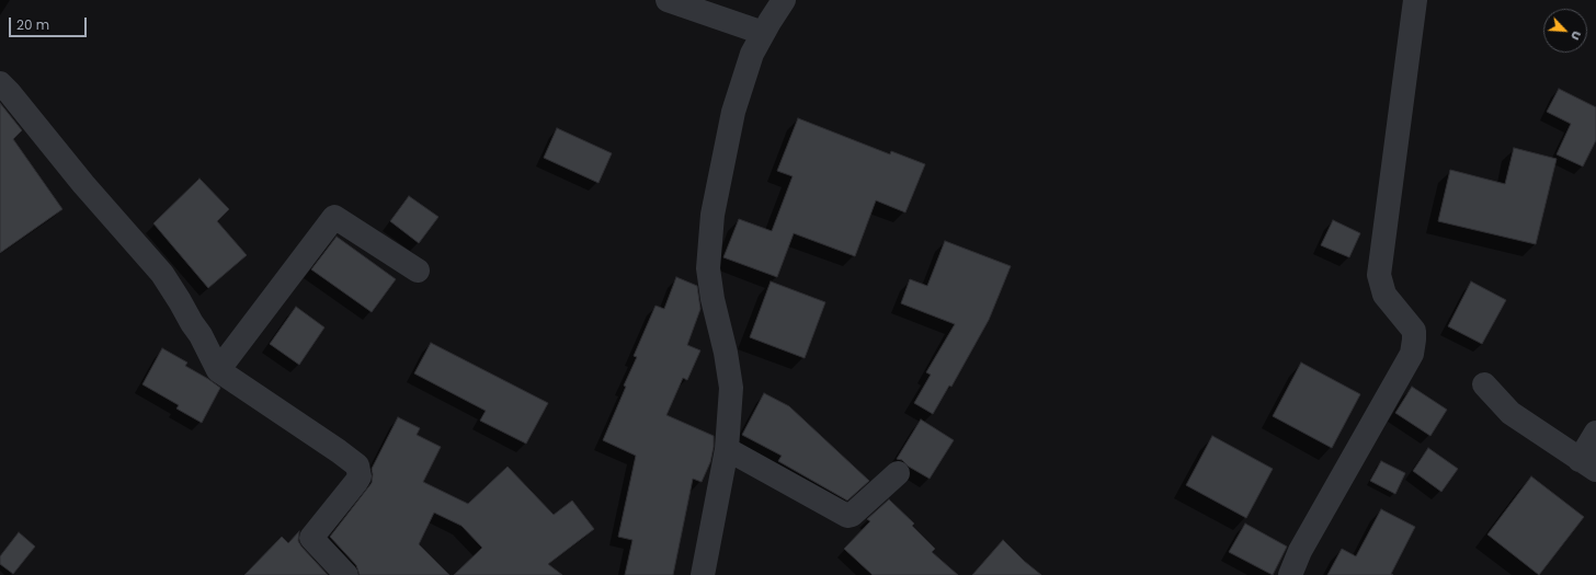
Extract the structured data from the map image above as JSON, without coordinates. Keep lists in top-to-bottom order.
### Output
{
  "scale_bar": "20 m",
  "north": "bottom right"
}
